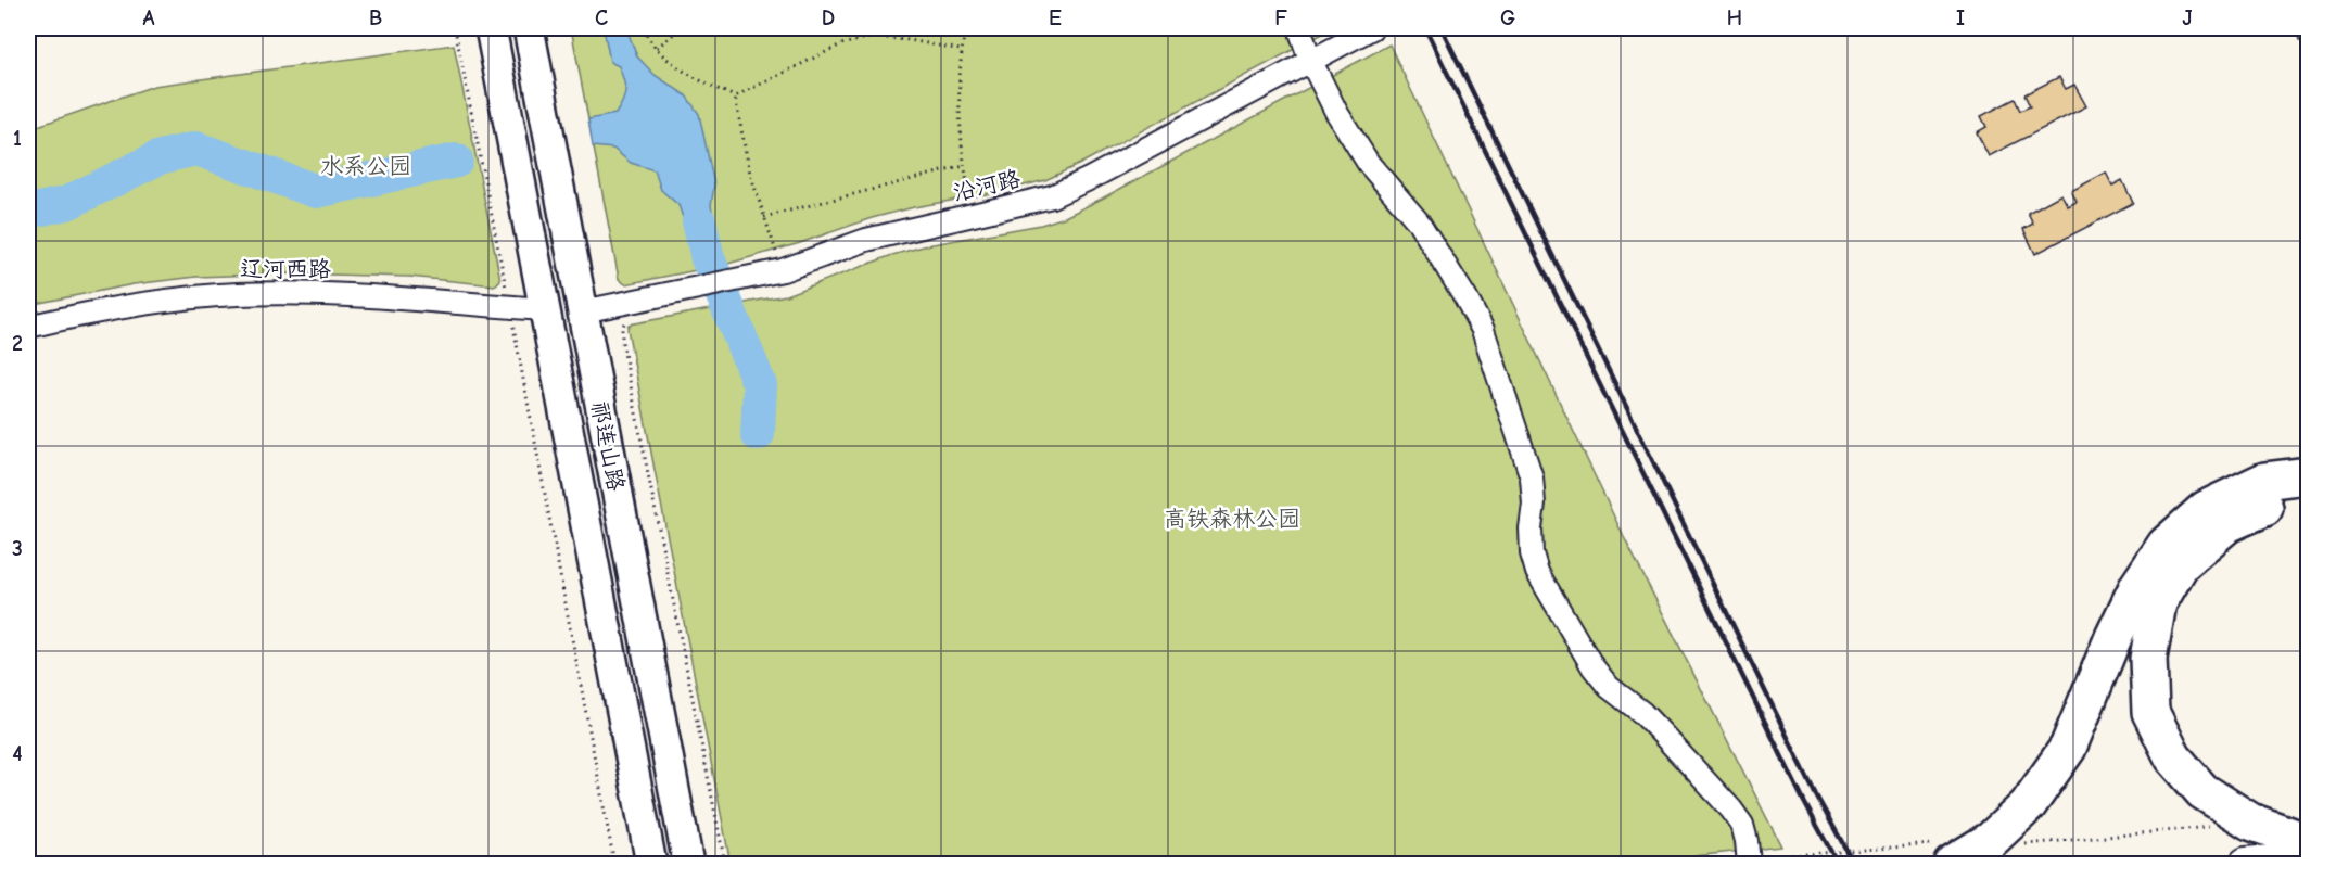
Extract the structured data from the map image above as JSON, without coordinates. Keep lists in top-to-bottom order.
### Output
{
  "streets": {
    "main road": ["祁连山路"],
    "street": ["沿河路", "辽河西路"]
  },
  "crossings": [
    ["沿河路", "祁连山路"],
    ["辽河西路", "祁连山路"]
  ],
  "parks": ["水系公园", "高铁森林公园"],
  "grid": {
    "columns": [
      "A",
      "B",
      "C",
      "D",
      "E",
      "F",
      "G",
      "H",
      "I",
      "J"
    ],
    "rows": [
      "1",
      "2",
      "3",
      "4"
    ]
  }
}
